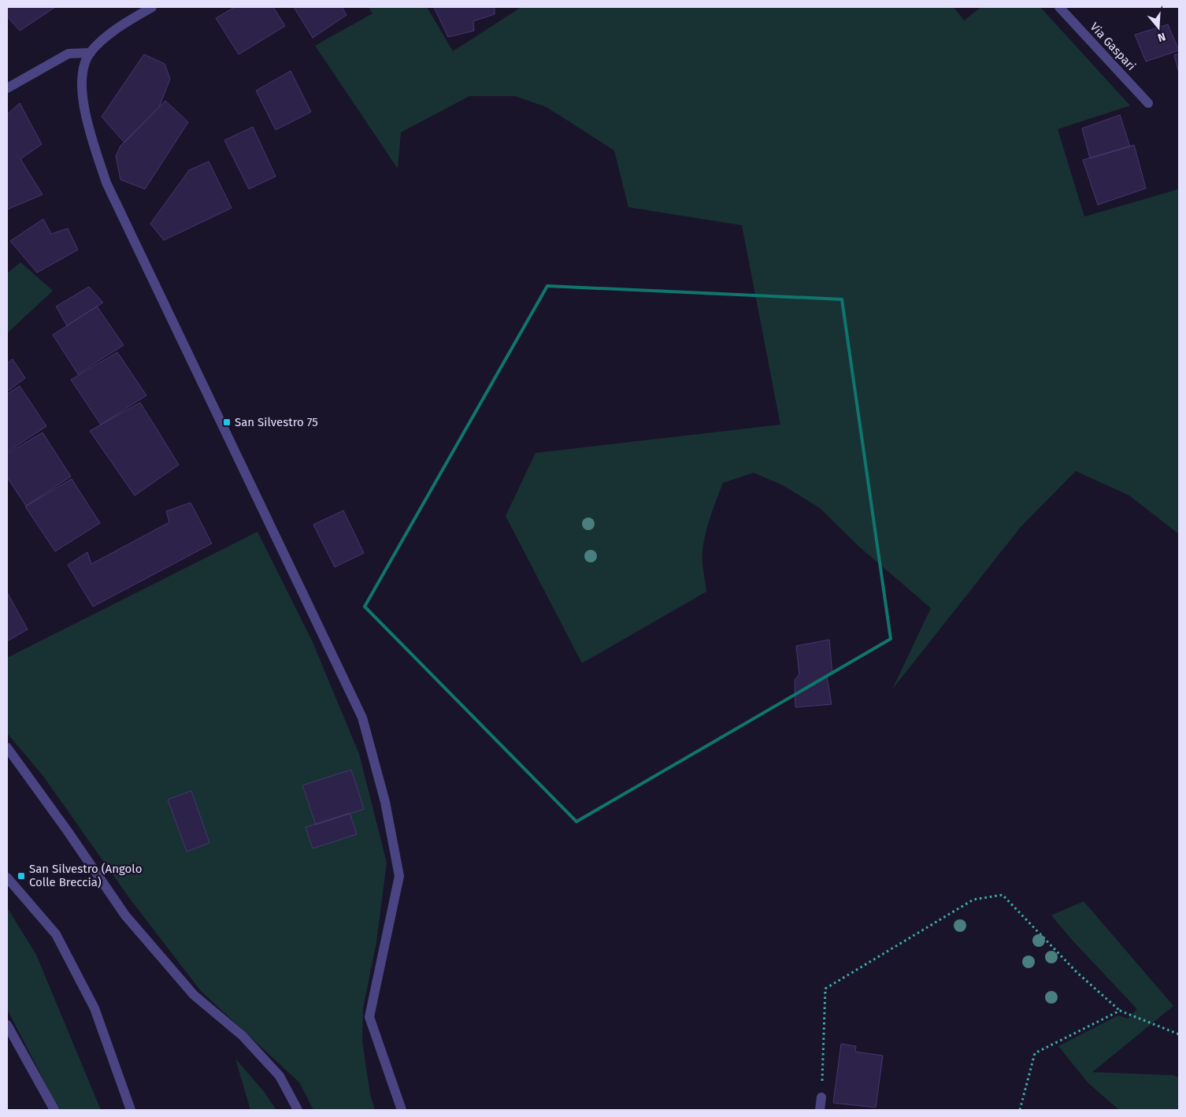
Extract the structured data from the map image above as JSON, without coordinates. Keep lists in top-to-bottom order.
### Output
{
  "streets": {
    "street": ["Via Gaspari"]
  },
  "places": {
    "transit": ["San Silvestro 75", "San Silvestro (Angolo Colle Breccia)"]
  },
  "north": "bottom"
}
